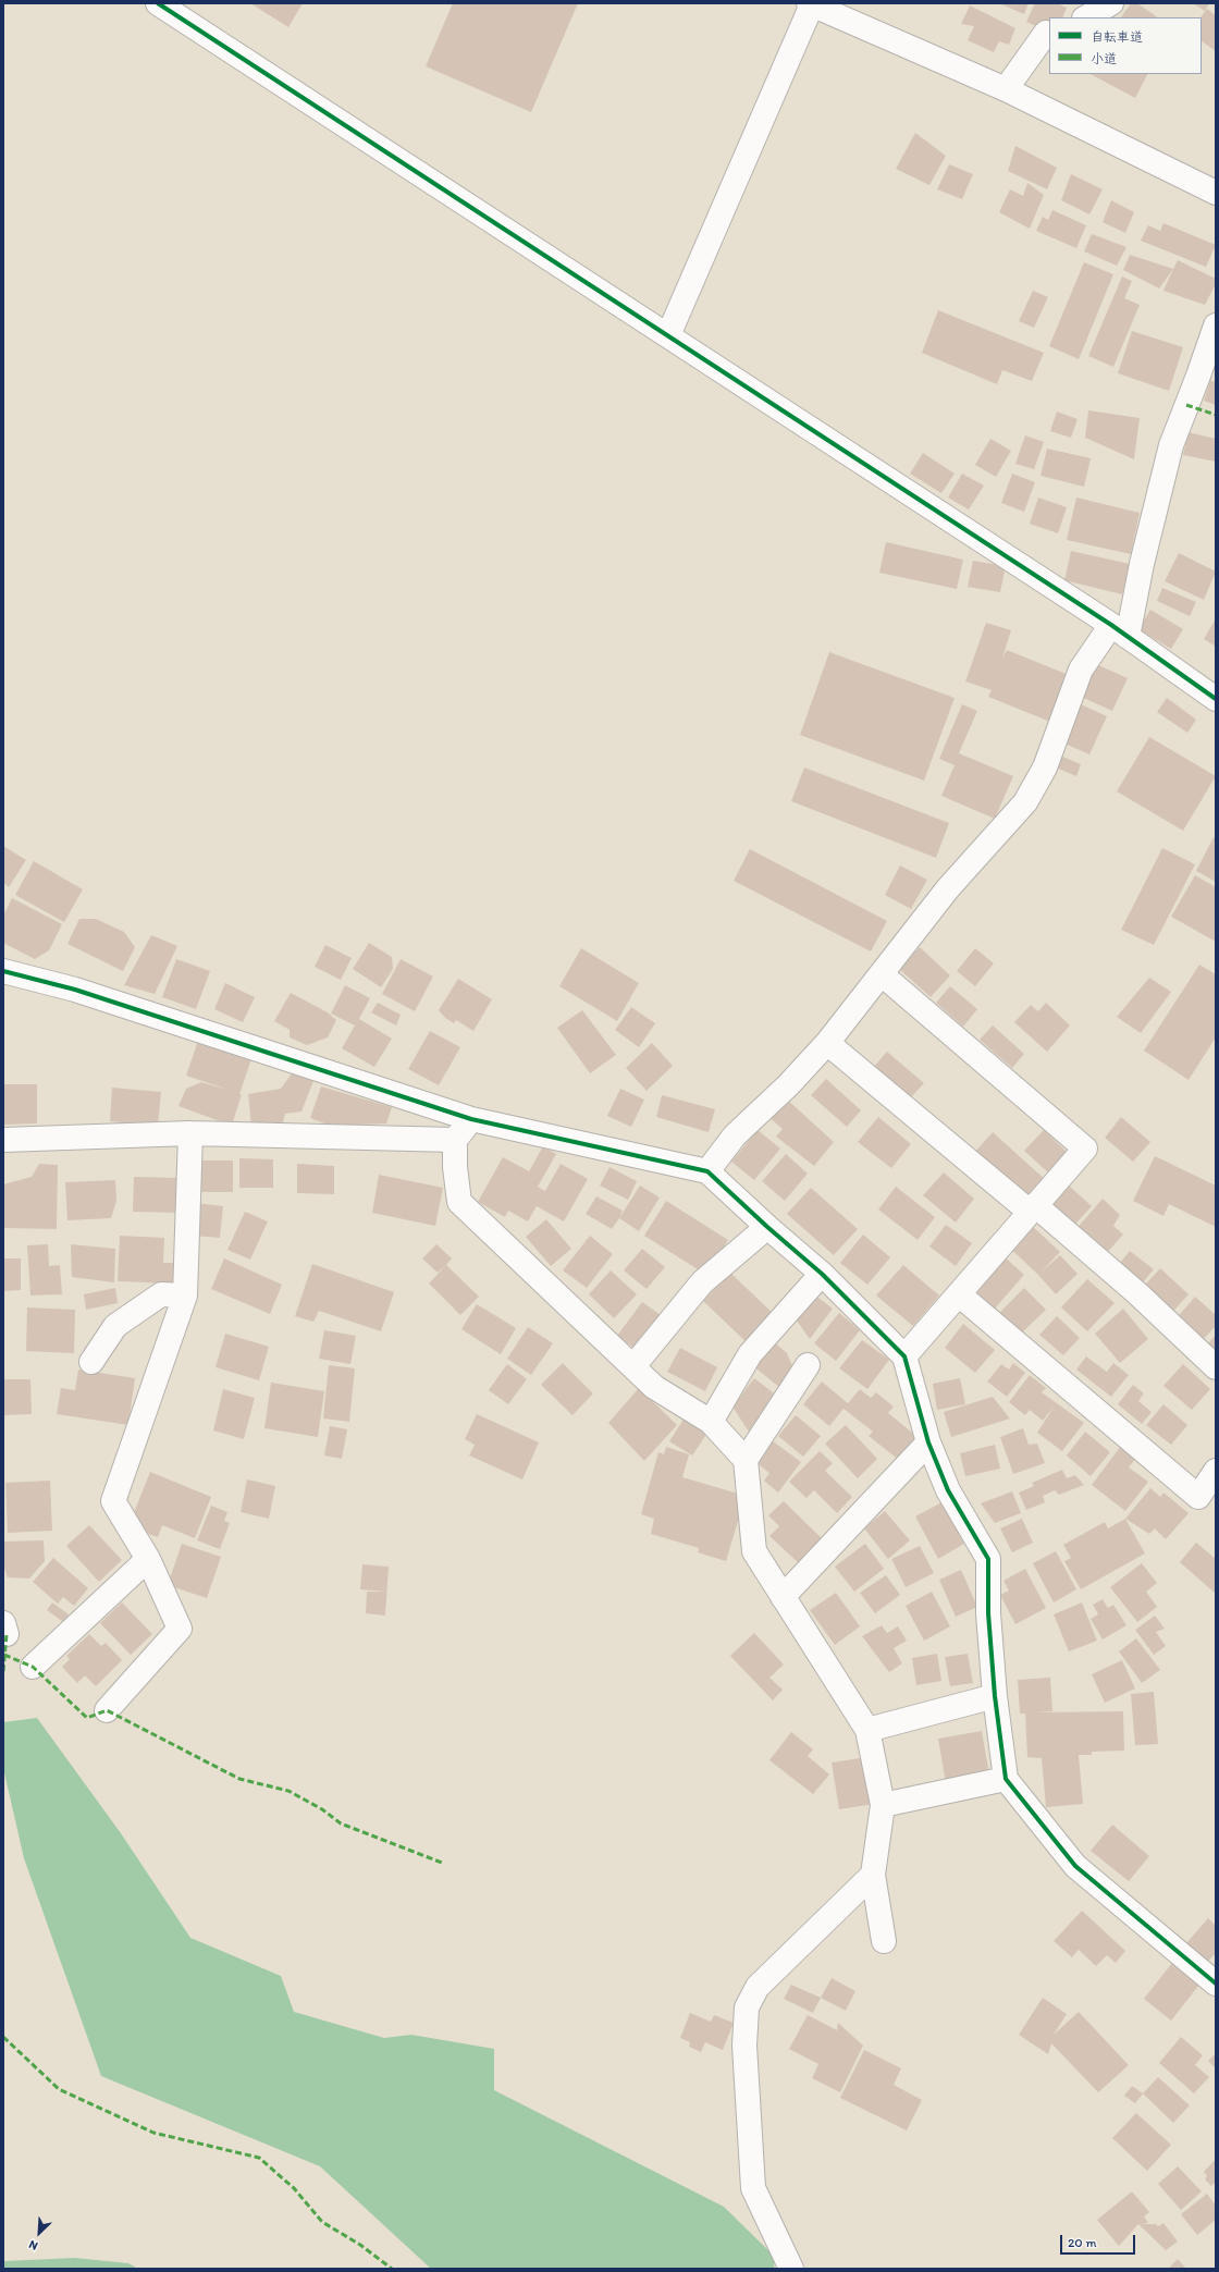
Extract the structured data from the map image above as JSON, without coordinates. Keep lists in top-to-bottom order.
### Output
{
  "legend": ["自転車道", "小道"],
  "scale_bar": "20 m",
  "north": "bottom left"
}
